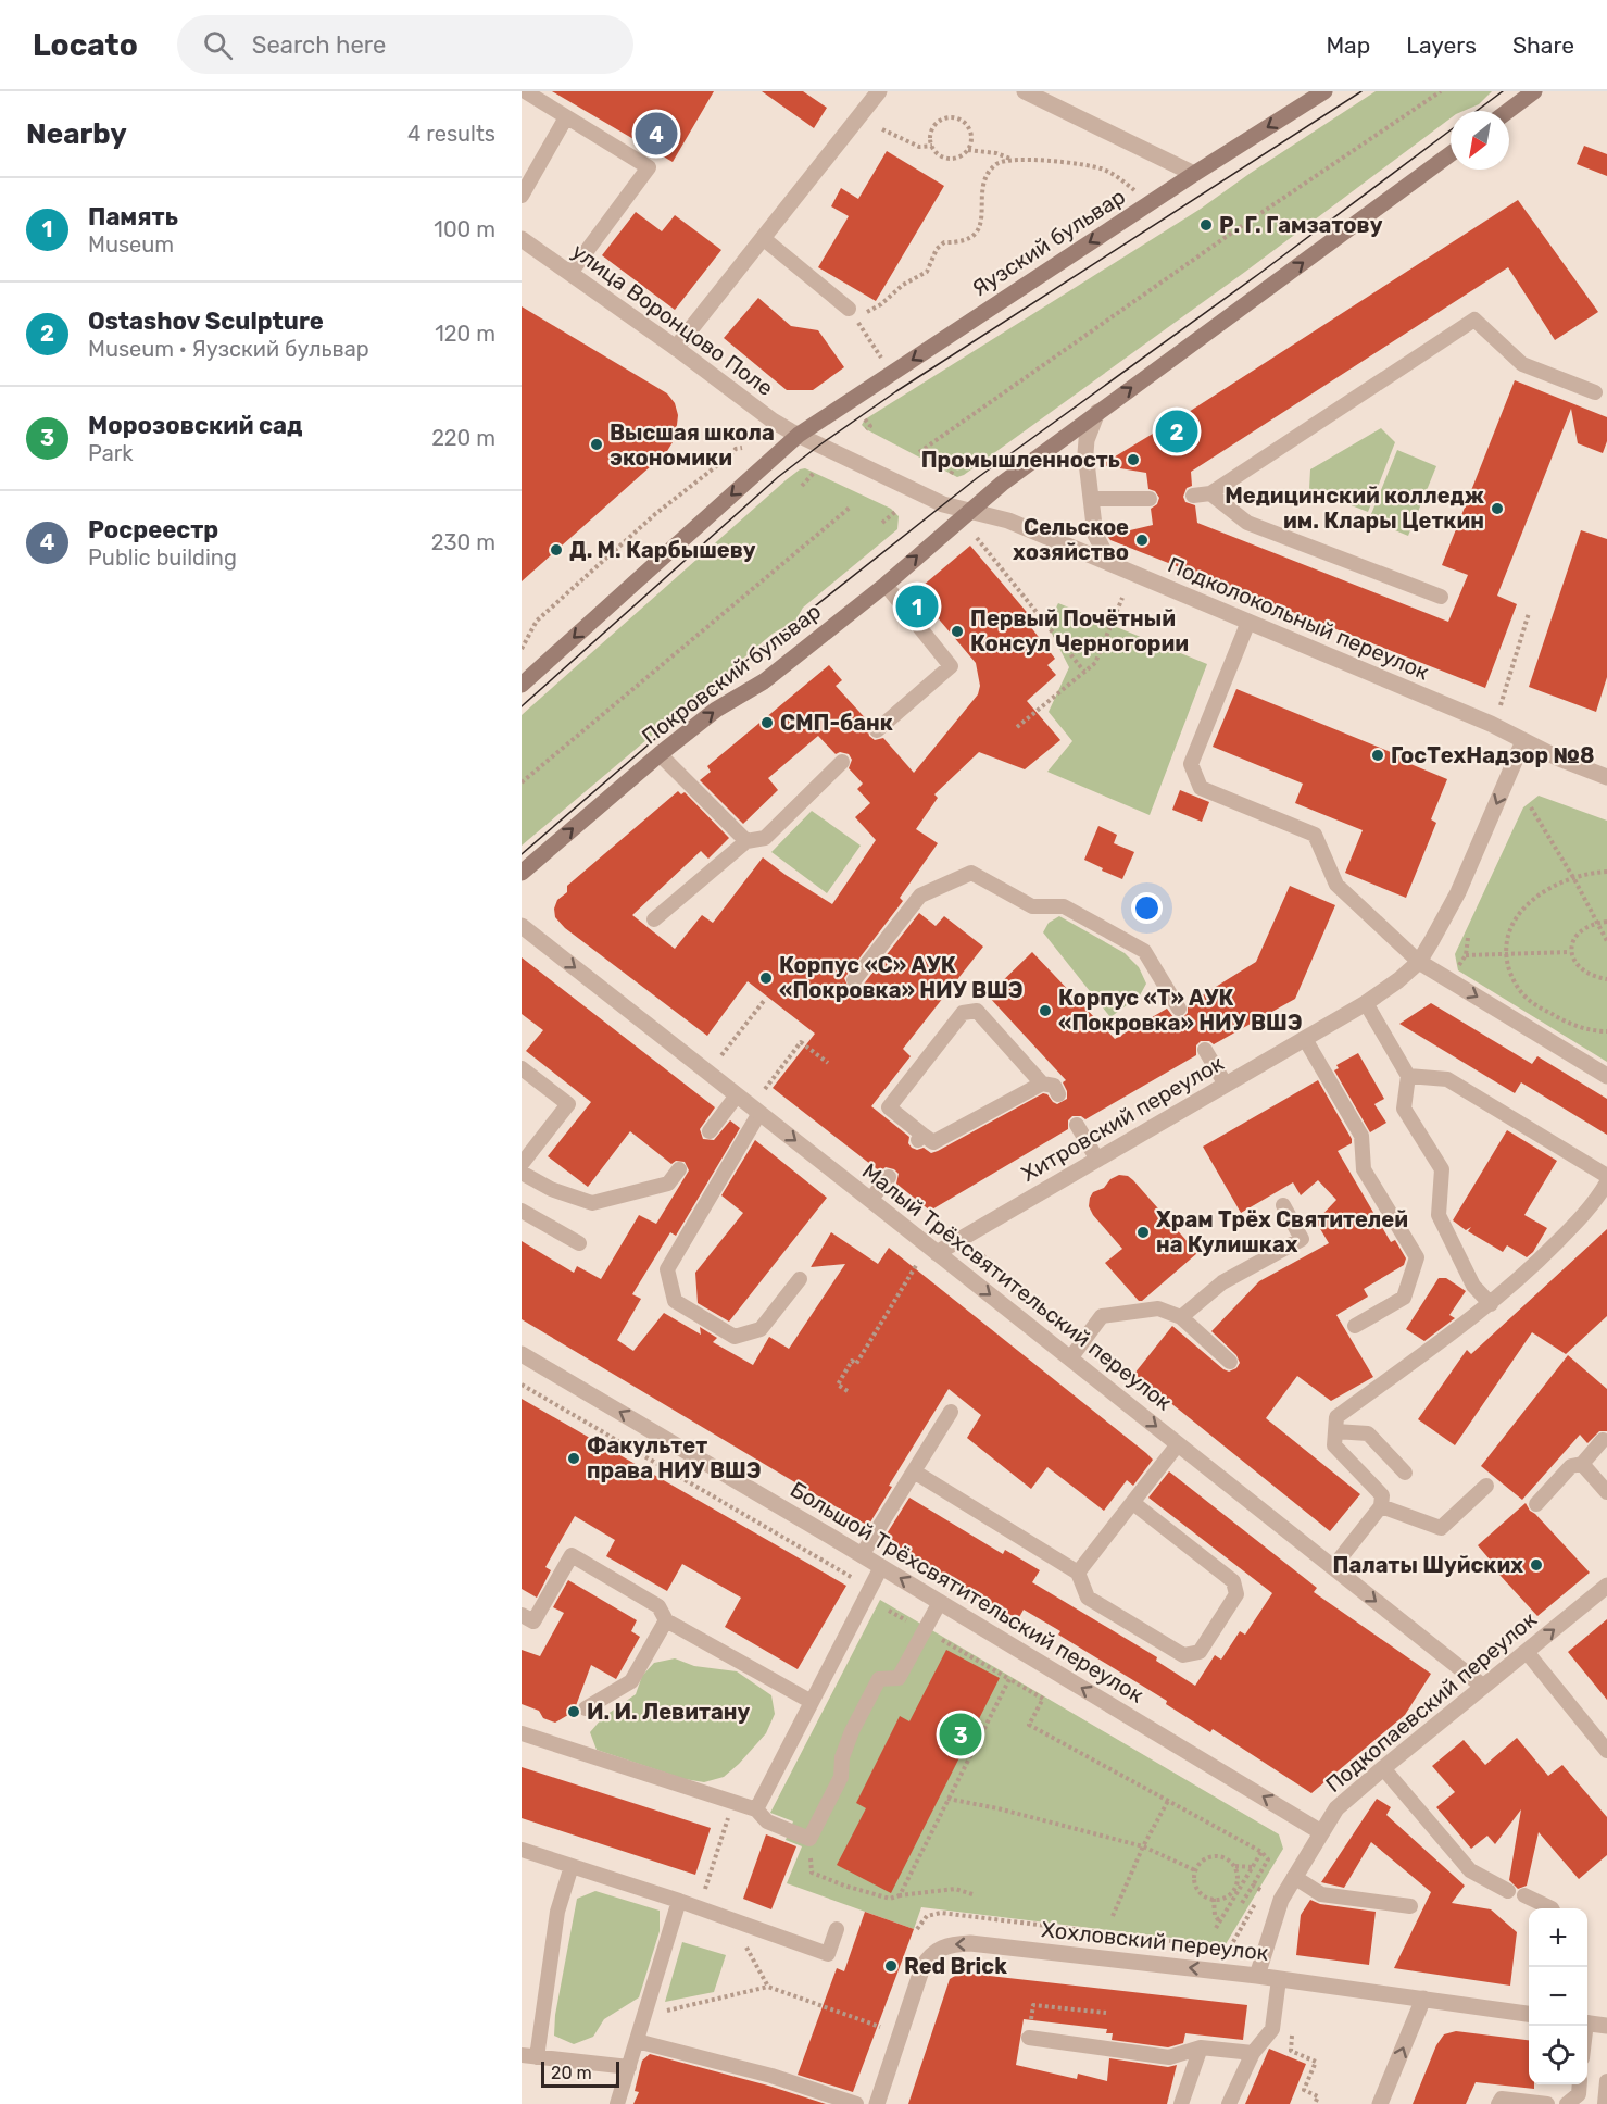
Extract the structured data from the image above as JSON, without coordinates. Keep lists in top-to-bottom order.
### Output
{
  "streets": {
    "main road": ["Яузский бульвар", "Покровский бульвар"],
    "street": [
      "улица Воронцово Поле",
      "Подколокольный переулок",
      "Хитровский переулок",
      "Малый Трёхсвятительский переулок",
      "Большой Трёхсвятительский переулок",
      "Подкопаевский переулок",
      "Хохловский переулок"
    ]
  },
  "crossings": [
    ["Яузский бульвар", "улица Воронцово Поле"],
    ["улица Воронцово Поле", "Подколокольный переулок"],
    ["улица Воронцово Поле", "Покровский бульвар"],
    ["Подколокольный переулок", "Покровский бульвар"],
    ["Подколокольный переулок", "Хитровский переулок"],
    ["Хитровский переулок", "Малый Трёхсвятительский переулок"],
    ["Малый Трёхсвятительский переулок", "Подкопаевский переулок"],
    ["Большой Трёхсвятительский переулок", "Подкопаевский переулок"],
    ["Подкопаевский переулок", "Хохловский переулок"]
  ],
  "one_way": [
    "Покровский бульвар",
    "Малый Трёхсвятительский переулок",
    "Большой Трёхсвятительский переулок",
    "Хохловский переулок"
  ],
  "places": [
    "Р. Г. Гамзатову",
    "Высшая школа экономики",
    "Промышленность",
    "Медицинский колледж им. Клары Цеткин",
    "Сельское хозяйство",
    "Д. М. Карбышеву",
    "Первый Почётный Консул Черногории",
    "СМП-банк",
    "ГосТехНадзор №8",
    "Корпус «С» АУК «Покровка» НИУ ВШЭ",
    "Корпус «Т» АУК «Покровка» НИУ ВШЭ",
    "Храм Трёх Святителей на Кулишках",
    "Факультет права НИУ ВШЭ",
    "Палаты Шуйских",
    "И. И. Левитану",
    "Red Brick"
  ],
  "scale_bar": "20 m",
  "north": "bottom left",
  "page": {
    "header": "Locato",
    "search": "Search here",
    "nav": ["Map", "Layers", "Share"],
    "heading": ["Nearby", "4 results"],
    "pins": [
      "4",
      "2",
      "1",
      "3"
    ],
    "list": [
      {
        "mark": "1",
        "name": "Память",
        "note": "Museum",
        "value": "100 m"
      },
      {
        "mark": "2",
        "name": "Ostashov Sculpture",
        "note": "Museum · Яузский бульвар",
        "value": "120 m"
      },
      {
        "mark": "3",
        "name": "Морозовский сад",
        "note": "Park",
        "value": "220 m"
      },
      {
        "mark": "4",
        "name": "Росреестр",
        "note": "Public building",
        "value": "230 m"
      }
    ],
    "map_buttons": ["+", "−"],
    "scale": "20 m"
  }
}
